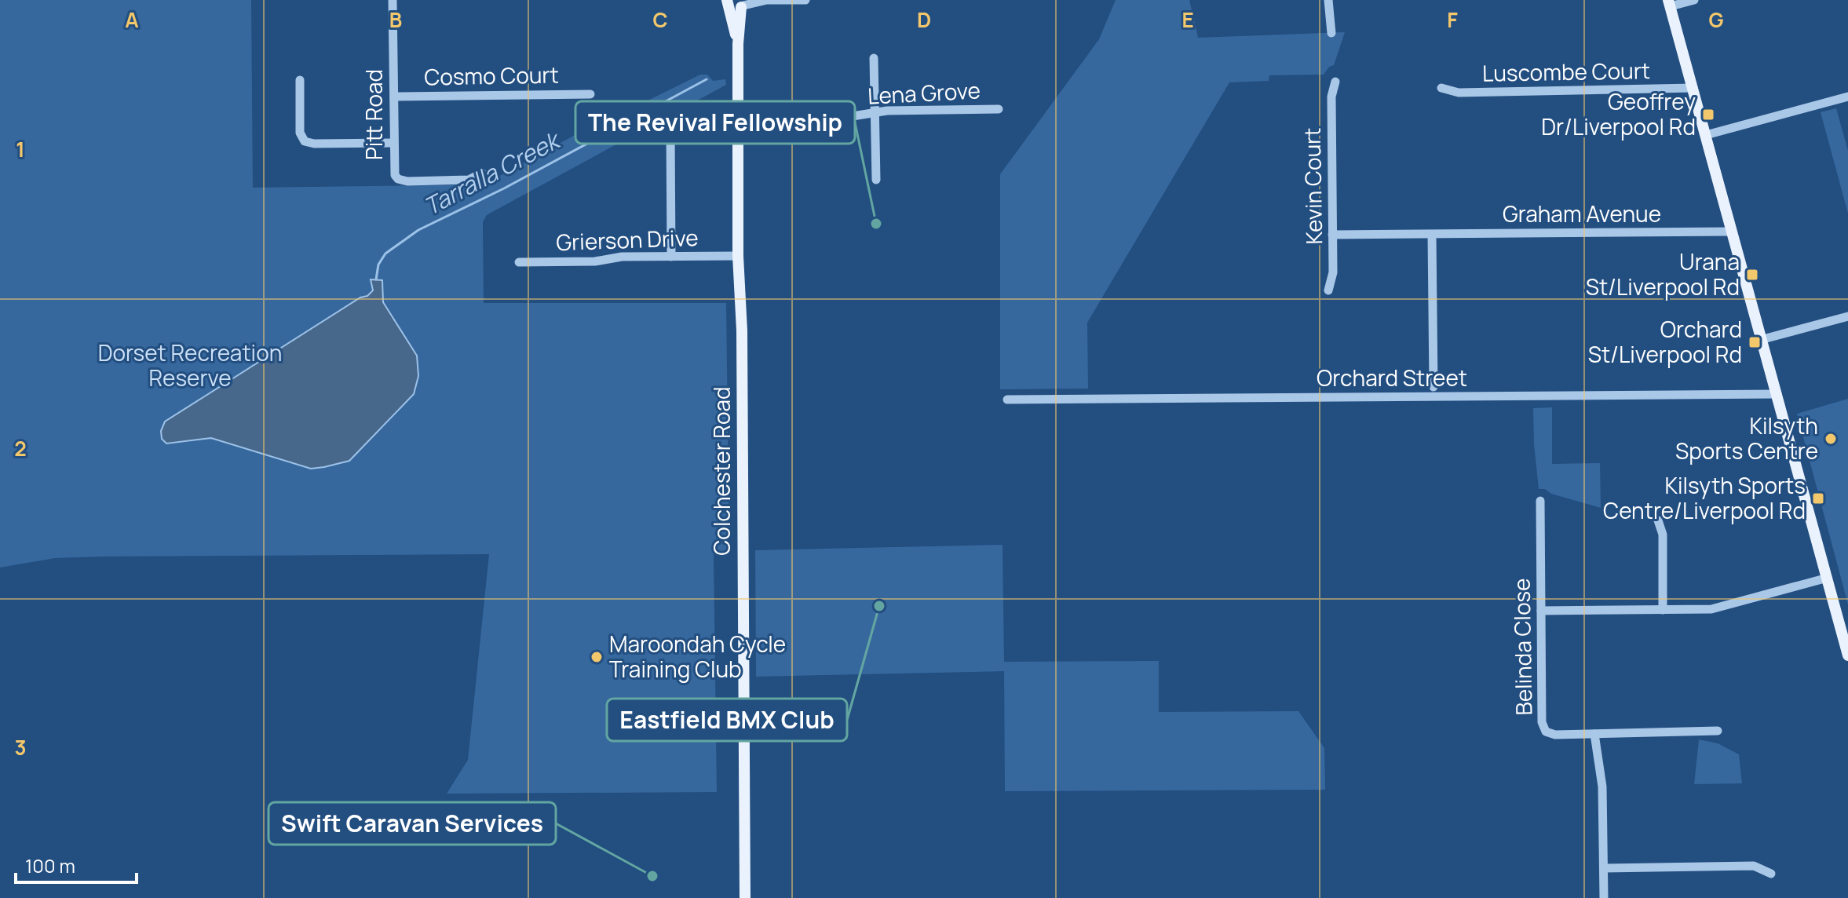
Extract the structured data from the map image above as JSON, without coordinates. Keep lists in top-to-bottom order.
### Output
{
  "streets": {
    "main road": ["Colchester Road"],
    "street": [
      "Luscombe Court",
      "Cosmo Court",
      "Lena Grove",
      "Pitt Road",
      "Kevin Court",
      "Graham Avenue",
      "Grierson Drive",
      "Orchard Street",
      "Belinda Close"
    ]
  },
  "crossings": [
    ["Cosmo Court", "Pitt Road"],
    ["Lena Grove", "Colchester Road"],
    ["Kevin Court", "Graham Avenue"],
    ["Grierson Drive", "Colchester Road"]
  ],
  "water": ["Tarralla Creek"],
  "parks": ["Dorset Recreation Reserve"],
  "places": {
    "transit": [
      "Geoffrey Dr/Liverpool Rd",
      "Urana St/Liverpool Rd",
      "Orchard St/Liverpool Rd",
      "Kilsyth Sports Centre/Liverpool Rd"
    ],
    "other": [
      "The Revival Fellowship",
      "Kilsyth Sports Centre",
      "Eastfield BMX Club",
      "Maroondah Cycle Training Club",
      "Swift Caravan Services"
    ]
  },
  "scale_bar": "100 m",
  "grid": {
    "columns": [
      "A",
      "B",
      "C",
      "D",
      "E",
      "F",
      "G"
    ],
    "rows": ["1", "2", "3"]
  }
}
